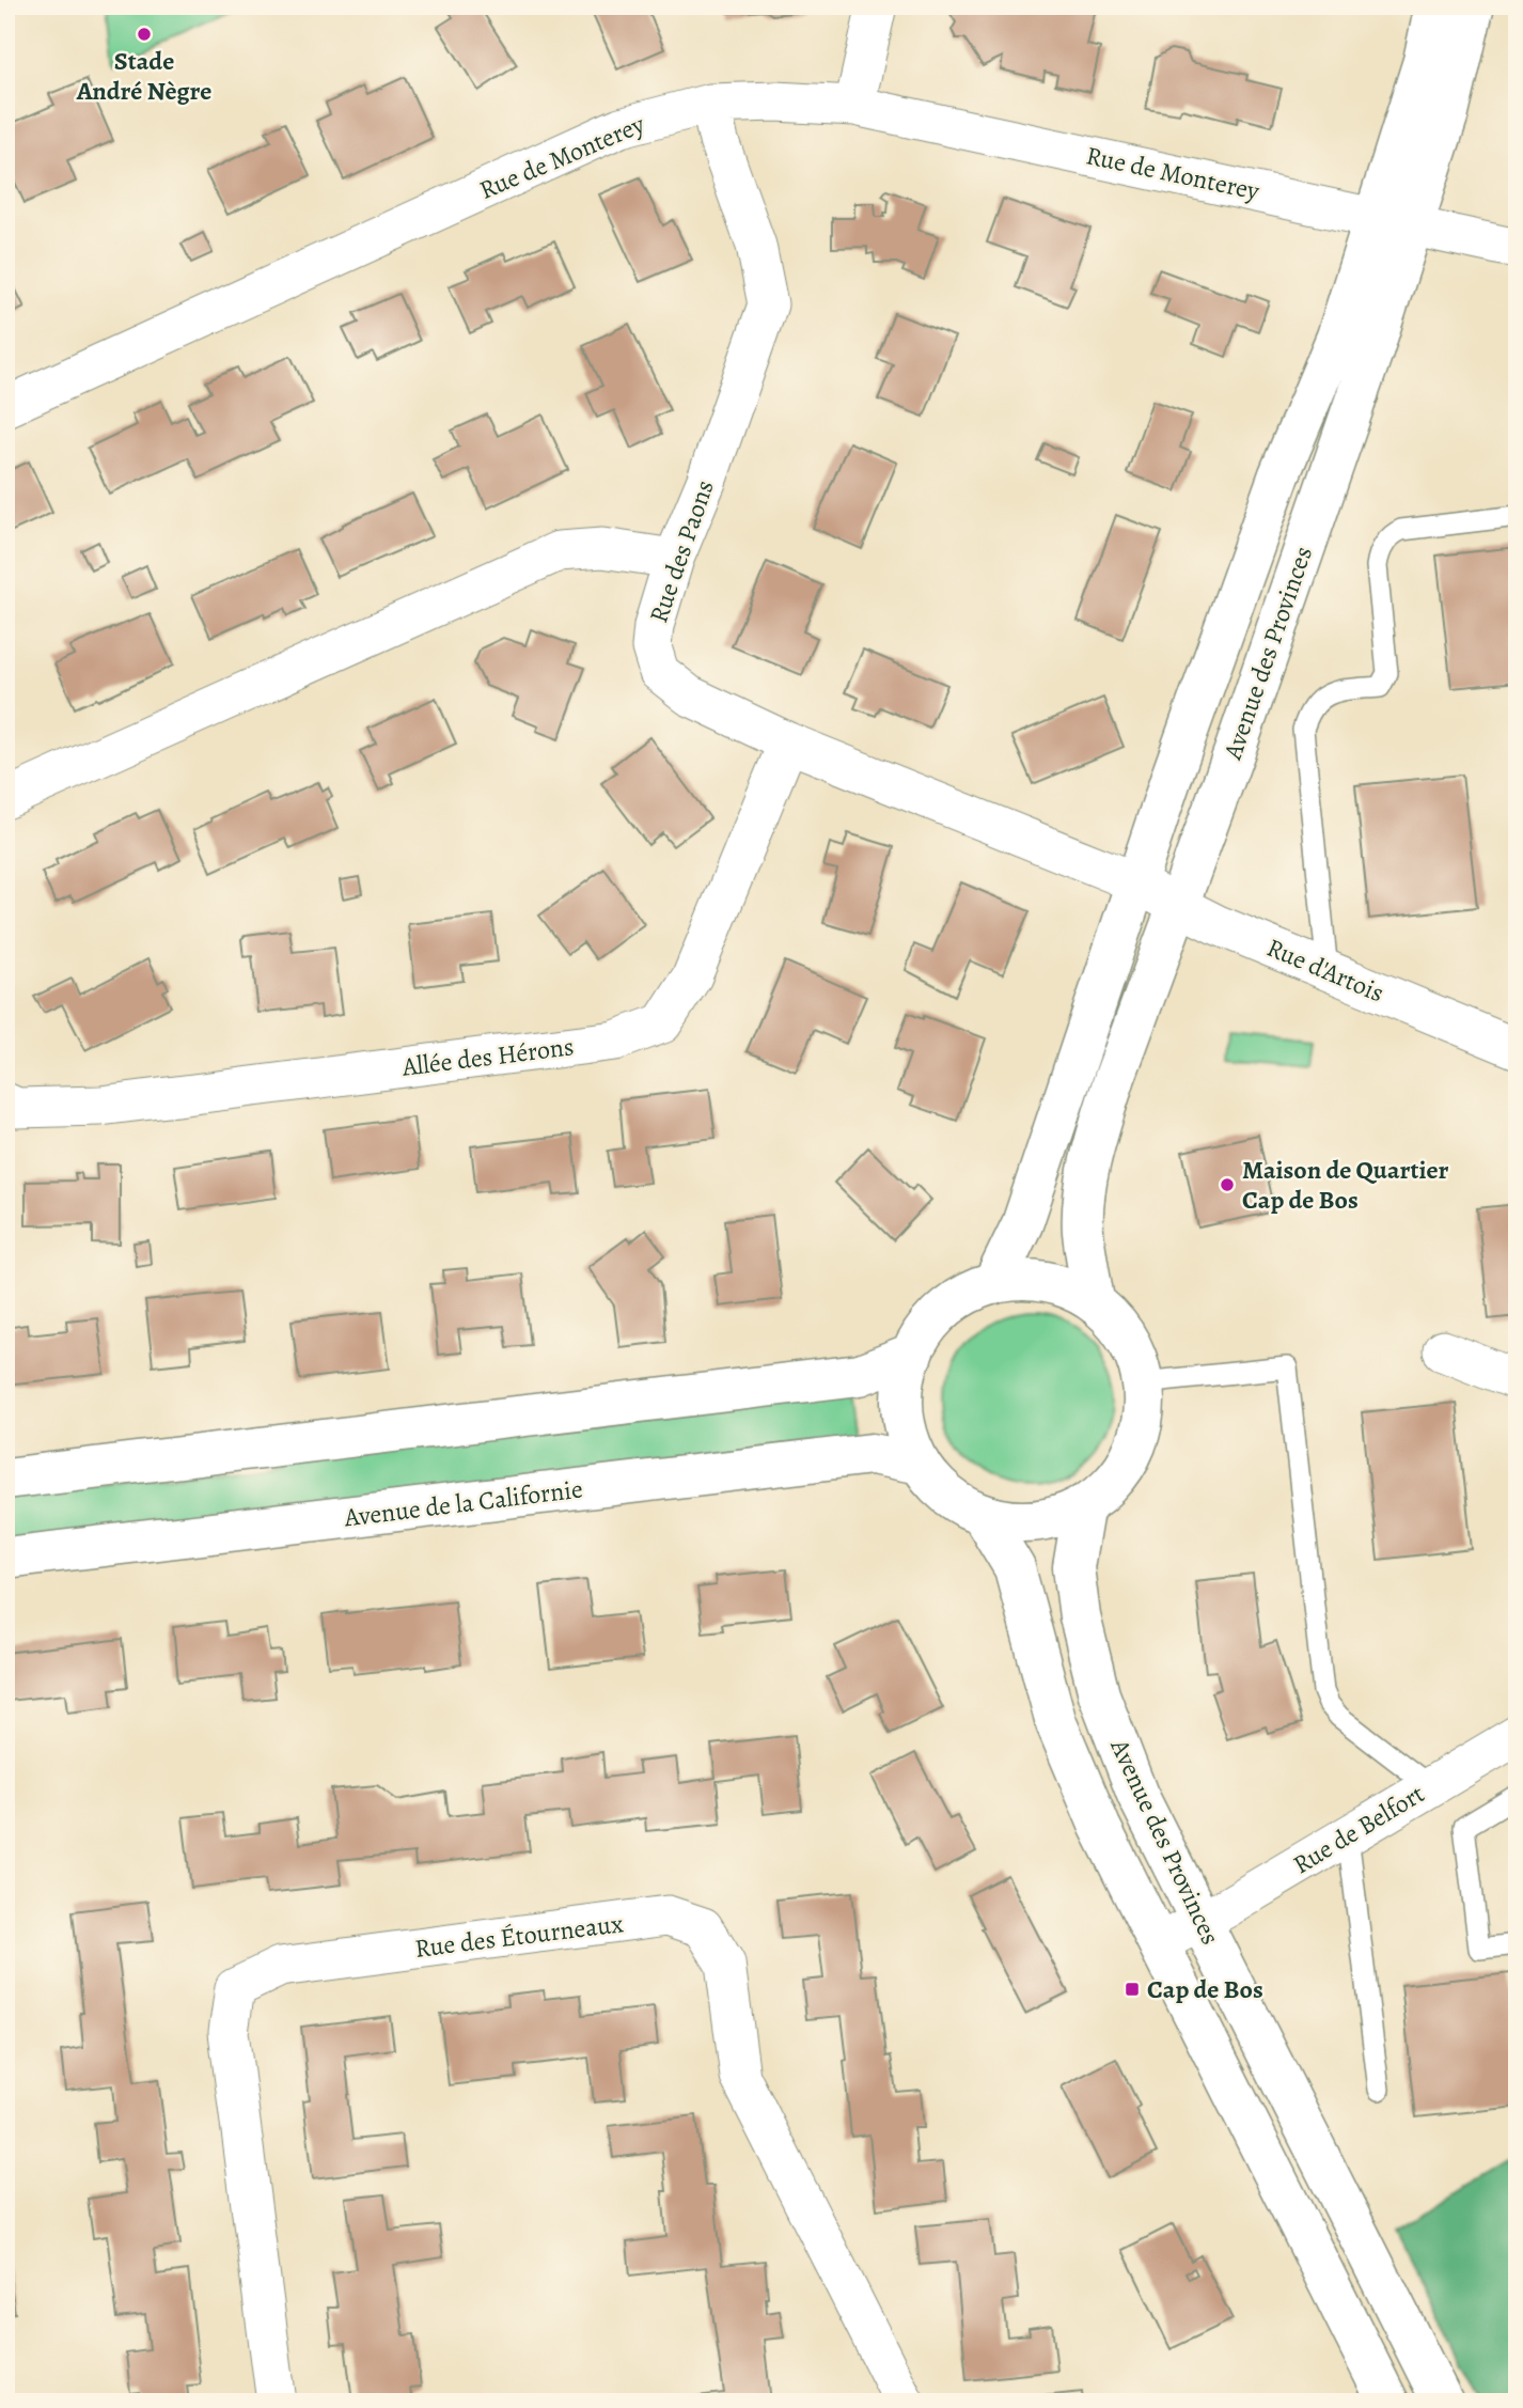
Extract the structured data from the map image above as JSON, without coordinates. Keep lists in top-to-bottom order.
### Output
{
  "streets": {
    "street": [
      "Rue de Monterey",
      "Rue des Paons",
      "Avenue des Provinces",
      "Rue d'Artois",
      "Allée des Hérons",
      "Avenue de la Californie",
      "Rue de Belfort",
      "Rue des Étourneaux"
    ]
  },
  "crossings": [
    ["Rue de Monterey", "Rue des Paons"],
    ["Rue de Monterey", "Avenue des Provinces"],
    ["Rue des Paons", "Avenue des Provinces"],
    ["Rue des Paons", "Rue d'Artois"],
    ["Rue des Paons", "Allée des Hérons"],
    ["Avenue des Provinces", "Rue d'Artois"],
    ["Avenue des Provinces", "Avenue de la Californie"],
    ["Avenue des Provinces", "Rue de Belfort"]
  ],
  "places": {
    "other": ["Stade André Nègre", "Maison de Quartier Cap de Bos"],
    "transit": ["Cap de Bos"]
  }
}
